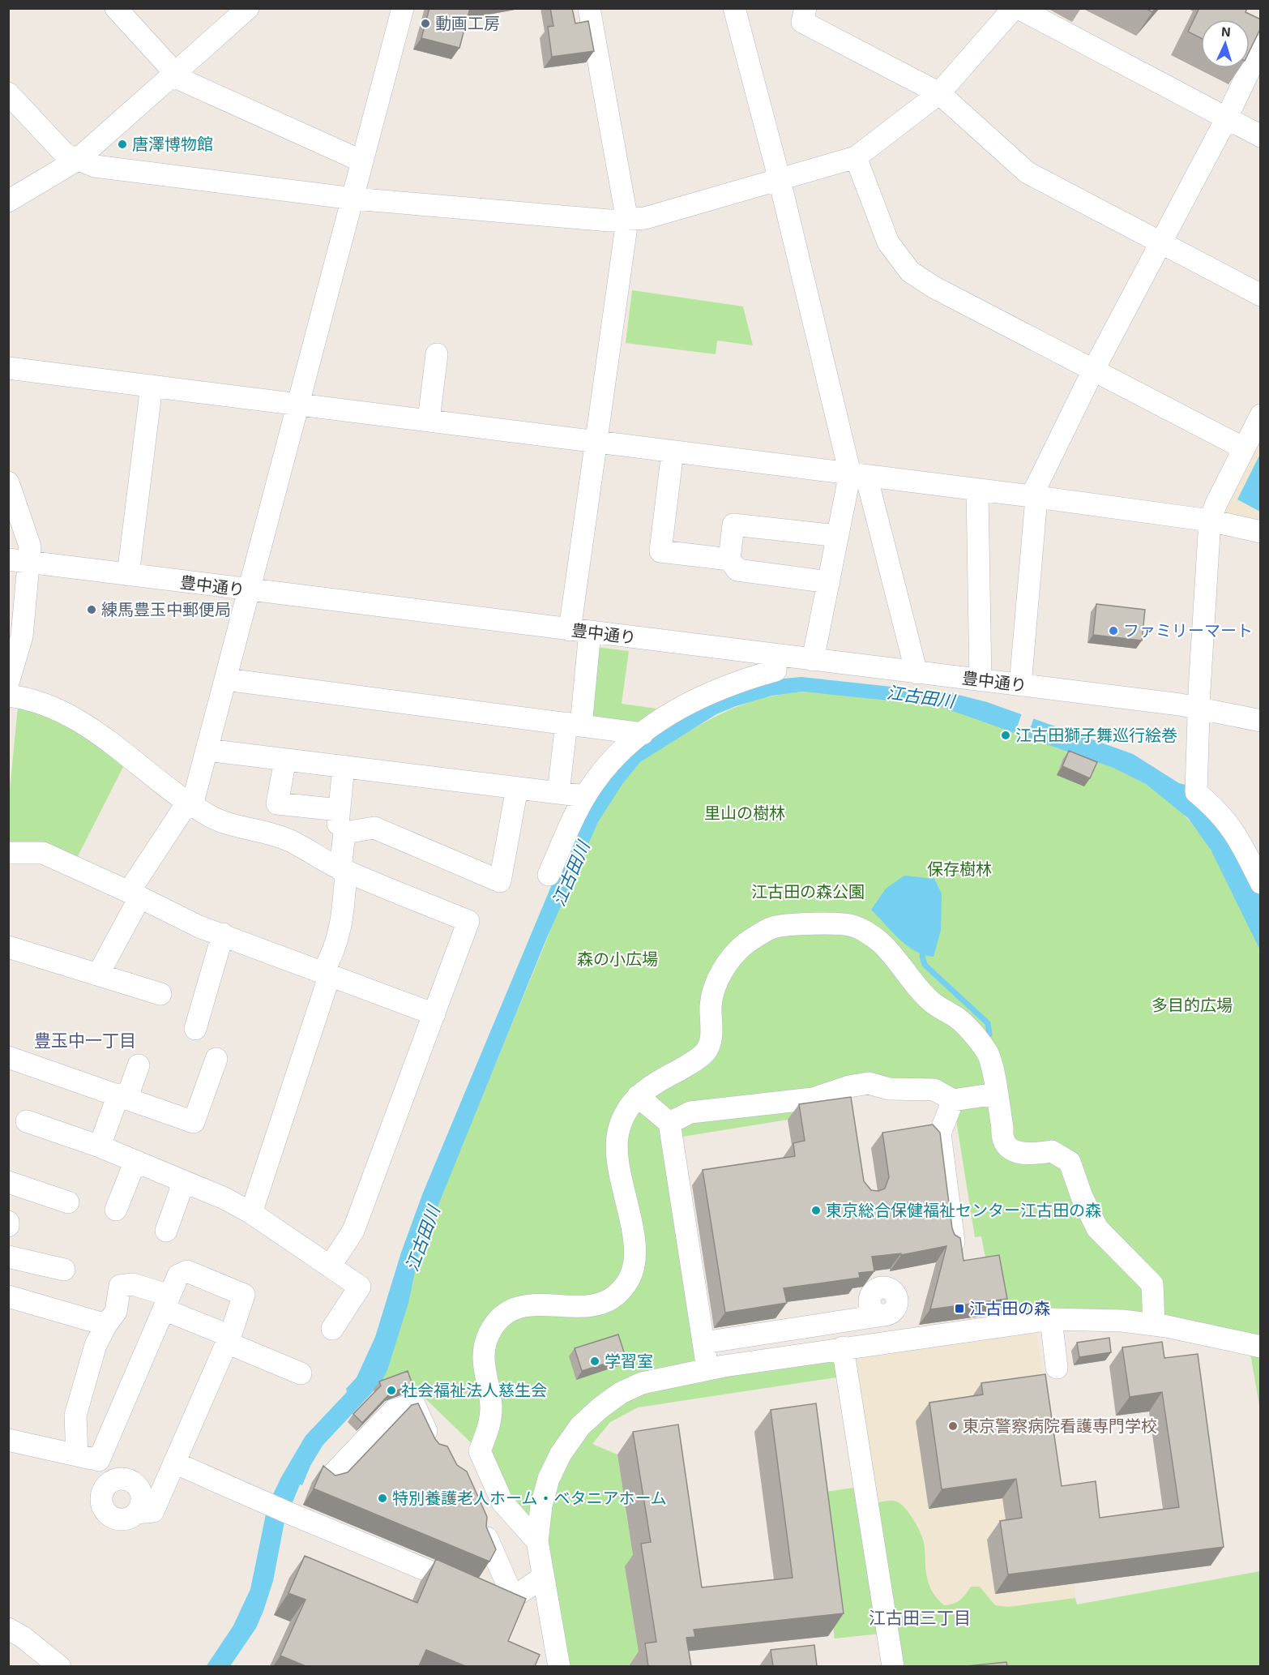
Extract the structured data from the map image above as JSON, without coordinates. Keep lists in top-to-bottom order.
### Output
{
  "streets": {
    "street": ["豊中通り"]
  },
  "districts": ["豊玉中一丁目", "江古田三丁目"],
  "water": ["江古田川"],
  "parks": [
    "里山の樹林",
    "保存樹林",
    "江古田の森公園",
    "森の小広場",
    "多目的広場"
  ],
  "places": {
    "other": [
      "動画工房",
      "唐澤博物館",
      "練馬豊玉中郵便局",
      "ファミリーマート",
      "江古田獅子舞巡行絵巻",
      "東京総合保健福祉センター江古田の森",
      "学習室",
      "社会福祉法人慈生会",
      "東京警察病院看護専門学校",
      "特別養護老人ホーム・ベタニアホーム"
    ],
    "transit": ["江古田の森"]
  },
  "north": "top"
}
